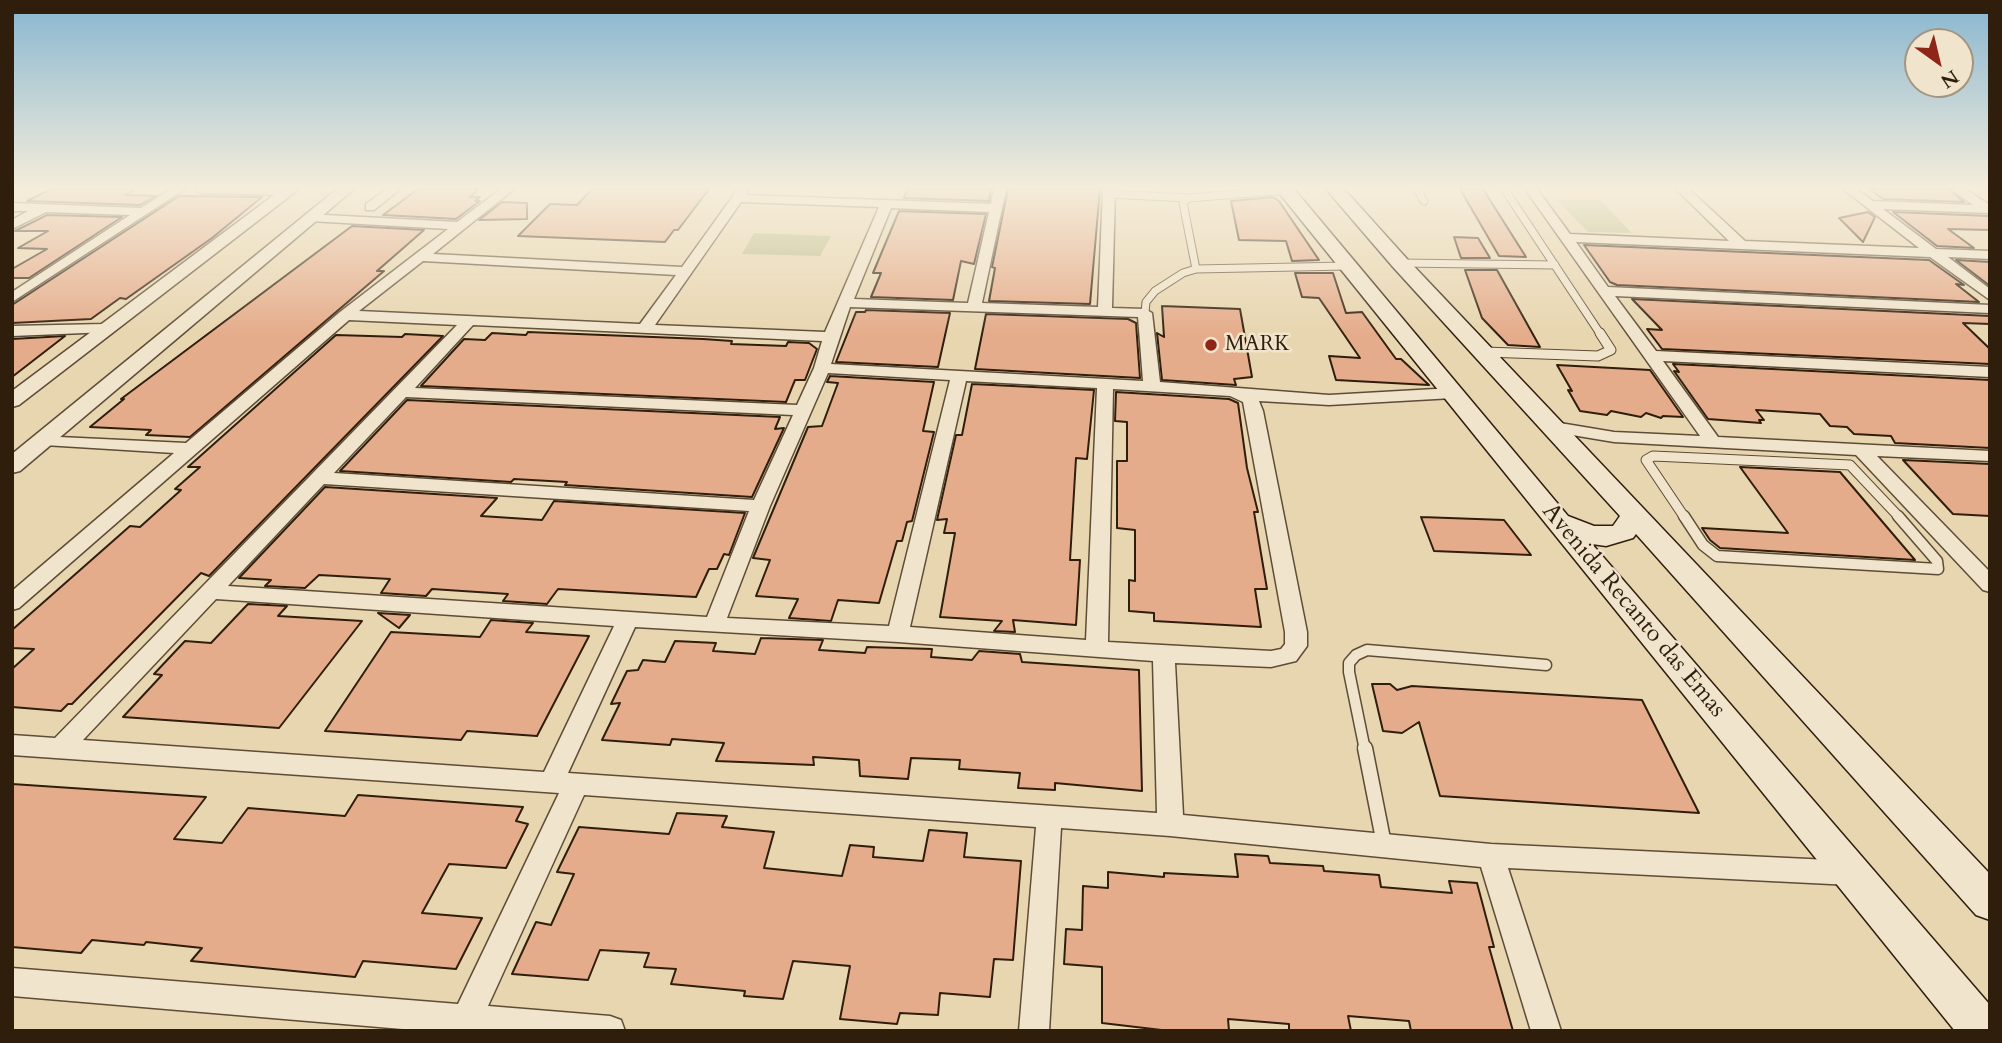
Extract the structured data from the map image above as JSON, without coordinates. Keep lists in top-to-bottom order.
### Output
{
  "streets": {
    "main road": ["Avenida Recanto das Emas"]
  },
  "places": ["MARK"],
  "north": "bottom right"
}
